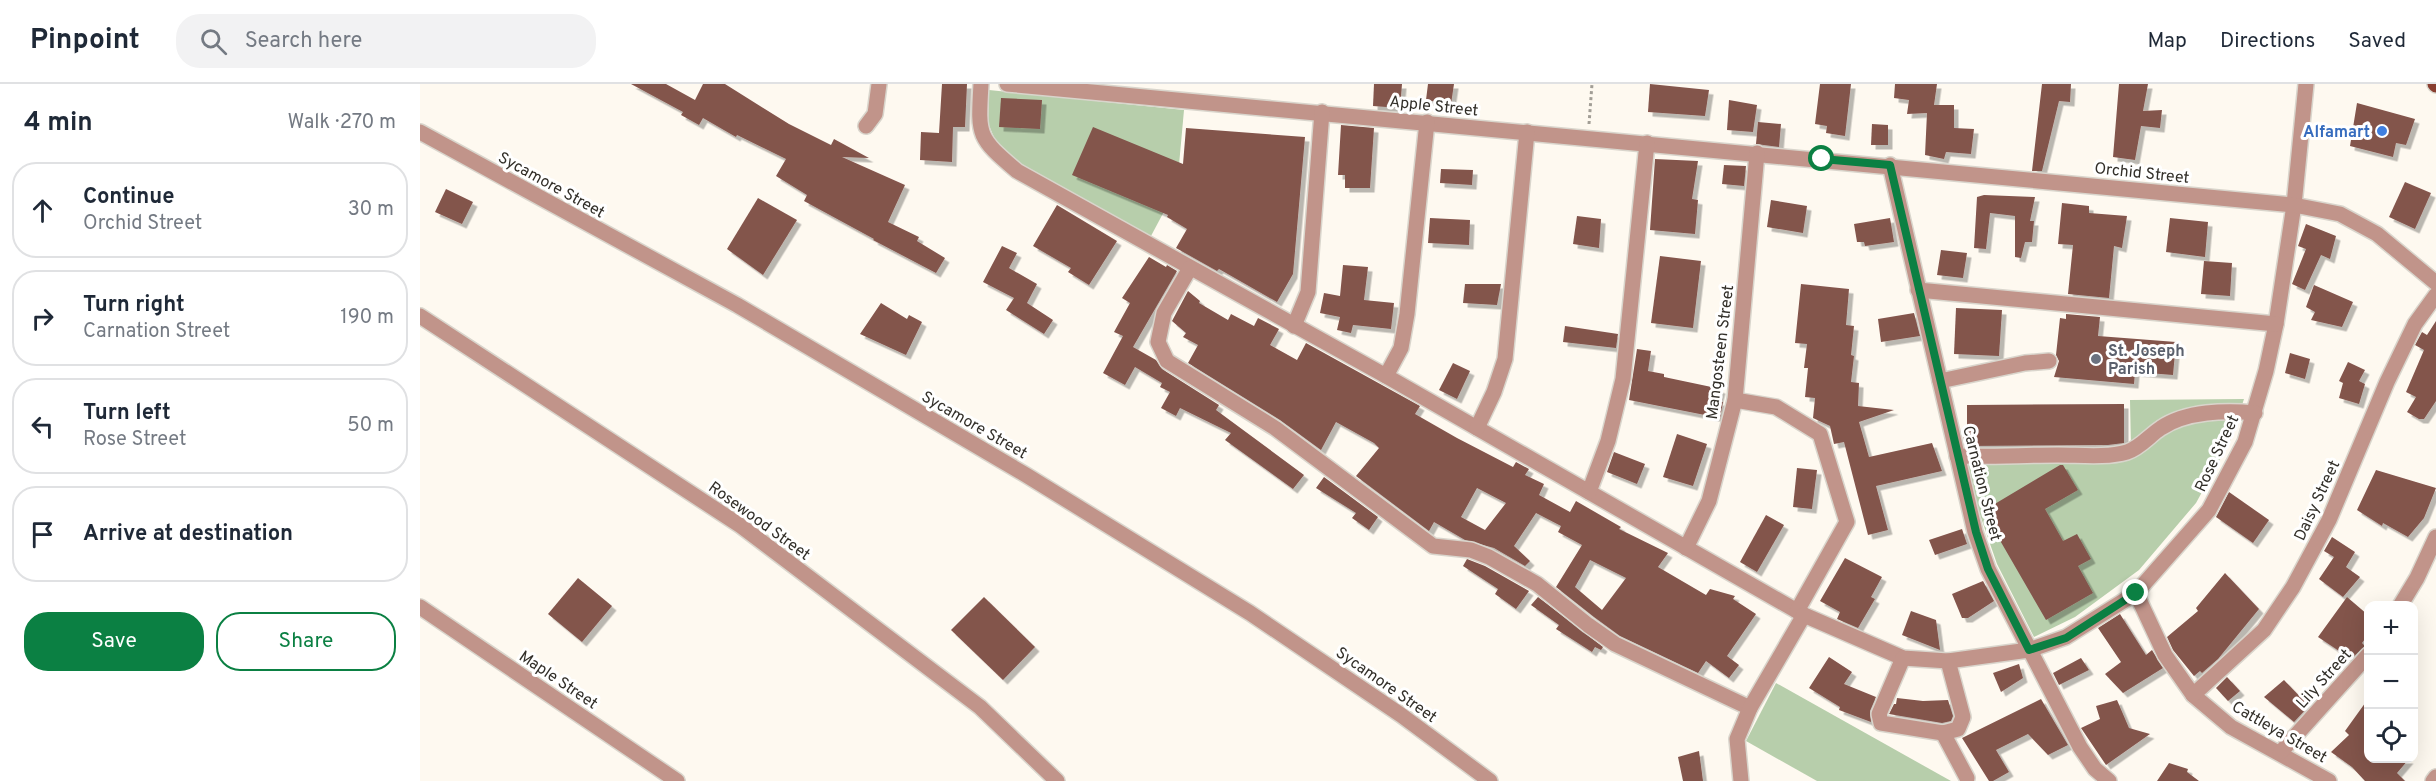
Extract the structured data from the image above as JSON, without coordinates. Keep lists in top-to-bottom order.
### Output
{
  "streets": {
    "street": [
      "Apple Street",
      "Orchid Street",
      "Sycamore Street",
      "Mangosteen Street",
      "Rose Street",
      "Carnation Street",
      "Daisy Street",
      "Rosewood Street",
      "Lily Street",
      "Maple Street",
      "Cattleya Street"
    ]
  },
  "crossings": [
    ["Apple Street", "Orchid Street"],
    ["Apple Street", "Mangosteen Street"],
    ["Orchid Street", "Rose Street"],
    ["Orchid Street", "Carnation Street"],
    ["Mangosteen Street", "Rose Street"],
    ["Rose Street", "Carnation Street"],
    ["Rose Street", "Cattleya Street"],
    ["Daisy Street", "Cattleya Street"],
    ["Lily Street", "Cattleya Street"]
  ],
  "places": ["Alfamart", "St. Joseph Parish"],
  "page": {
    "header": "Pinpoint",
    "search": "Search here",
    "nav": ["Map", "Directions", "Saved"],
    "heading": ["4 min", "Walk · 270 m"],
    "list": [
      ["Continue", "Orchid Street", "30 m"],
      ["Turn right", "Carnation Street", "190 m"],
      ["Turn left", "Rose Street", "50 m"],
      "Arrive at destination"
    ],
    "buttons": ["Save", "Share"],
    "map_buttons": ["+", "−"]
  }
}
